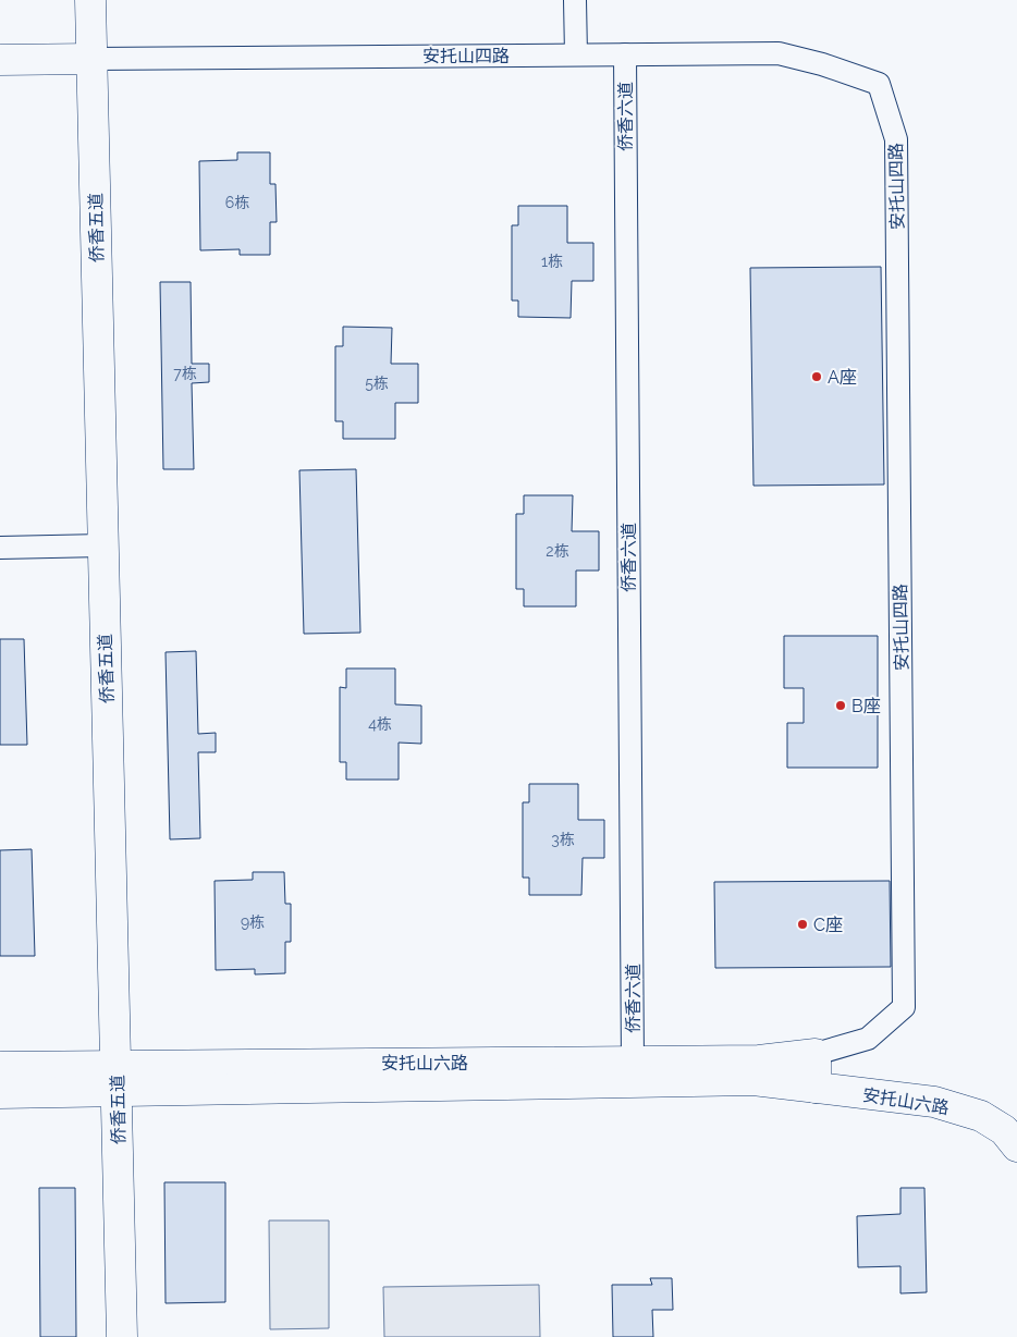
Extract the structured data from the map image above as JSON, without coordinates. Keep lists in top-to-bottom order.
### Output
{
  "streets": {
    "street": [
      "安托山四路",
      "侨香六道",
      "侨香五道",
      "安托山六路"
    ]
  },
  "crossings": [
    ["安托山四路", "侨香六道"],
    ["安托山四路", "侨香五道"],
    ["安托山四路", "安托山六路"],
    ["侨香六道", "安托山六路"],
    ["侨香五道", "安托山六路"]
  ],
  "places": ["A座", "B座", "C座"],
  "house_numbers": [
    "6栋",
    "1栋",
    "7栋",
    "5栋",
    "2栋",
    "4栋",
    "3栋",
    "9栋"
  ]
}
